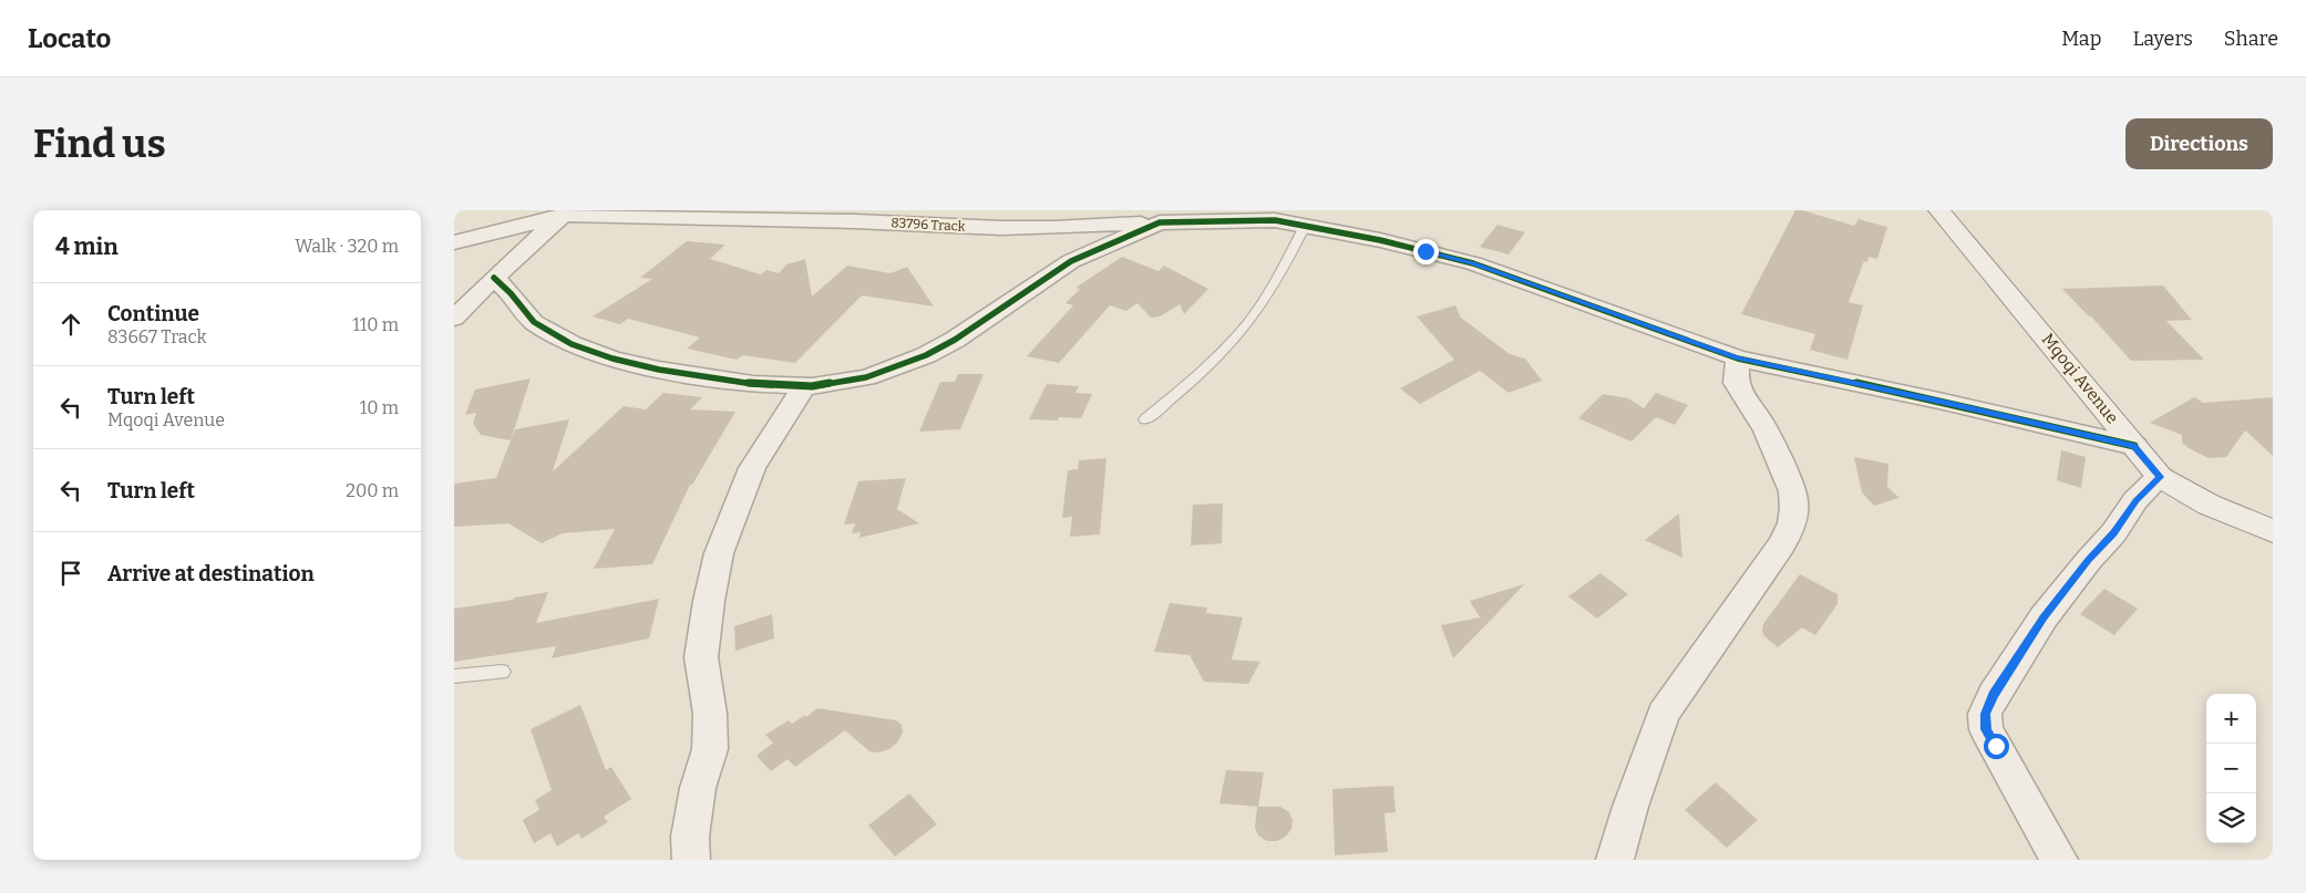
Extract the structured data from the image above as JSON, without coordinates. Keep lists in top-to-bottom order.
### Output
{
  "streets": {
    "street": ["83796 Track", "Mqoqi Avenue"]
  },
  "crossings": [
    ["83796 Track", "Mqoqi Avenue"]
  ],
  "page": {
    "header": "Locato",
    "nav": ["Map", "Layers", "Share"],
    "buttons": "Directions",
    "title": "Find us",
    "heading": ["4 min", "Walk · 320 m"],
    "list": [
      ["Continue", "83667 Track", "110 m"],
      ["Turn left", "Mqoqi Avenue", "10 m"],
      ["Turn left", "200 m"],
      "Arrive at destination"
    ],
    "map_buttons": ["+", "−"]
  }
}
